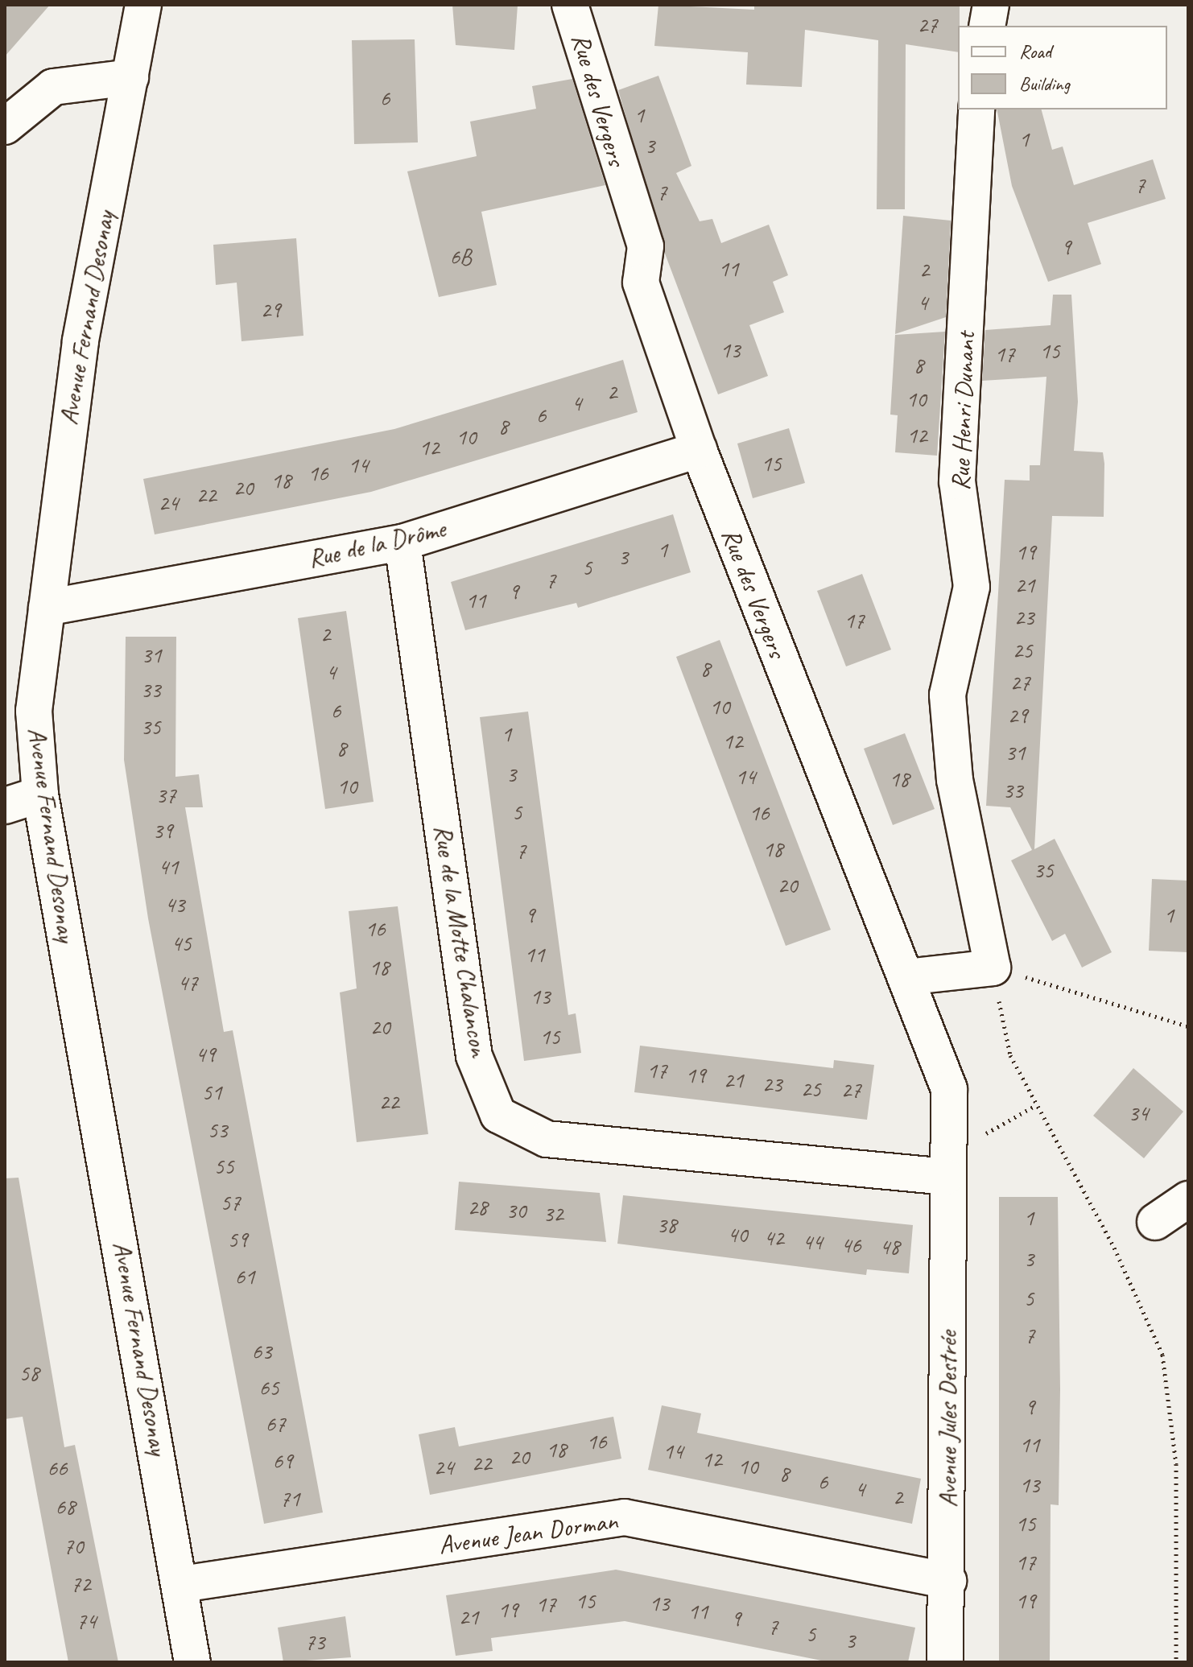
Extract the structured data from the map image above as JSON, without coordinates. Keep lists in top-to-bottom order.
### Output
{
  "streets": {
    "street": [
      "Rue des Vergers",
      "Avenue Fernand Desonay",
      "Rue Henri Dunant",
      "Rue de la Drôme",
      "Rue de la Motte Chalancon",
      "Avenue Jules Destrée",
      "Avenue Jean Dorman"
    ]
  },
  "crossings": [
    ["Rue des Vergers", "Rue de la Drôme"],
    ["Rue des Vergers", "Rue de la Motte Chalancon"],
    ["Rue des Vergers", "Avenue Jules Destrée"],
    ["Avenue Fernand Desonay", "Rue de la Drôme"],
    ["Avenue Fernand Desonay", "Avenue Jean Dorman"],
    ["Rue de la Drôme", "Rue de la Motte Chalancon"],
    ["Rue de la Motte Chalancon", "Avenue Jules Destrée"],
    ["Avenue Jules Destrée", "Avenue Jean Dorman"]
  ],
  "house_numbers": [
    "27",
    "6",
    "1",
    "1",
    "3",
    "7",
    "7",
    "9",
    "6B",
    "11",
    "2",
    "4",
    "29",
    "13",
    "15",
    "17",
    "8",
    "2",
    "10",
    "4",
    "6",
    "8",
    "12",
    "10",
    "12",
    "15",
    "14",
    "16",
    "18",
    "20",
    "22",
    "24",
    "1",
    "19",
    "3",
    "5",
    "7",
    "21",
    "9",
    "11",
    "23",
    "17",
    "2",
    "25",
    "31",
    "8",
    "4",
    "27",
    "33",
    "10",
    "6",
    "29",
    "35",
    "1",
    "12",
    "8",
    "31",
    "3",
    "14",
    "18",
    "10",
    "33",
    "37",
    "5",
    "16",
    "39",
    "18",
    "7",
    "41",
    "35",
    "20",
    "43",
    "9",
    "1",
    "16",
    "45",
    "11",
    "18",
    "47",
    "13",
    "20",
    "15",
    "49",
    "17",
    "19",
    "21",
    "23",
    "25",
    "27",
    "51",
    "22",
    "34",
    "53",
    "55",
    "57",
    "28",
    "30",
    "32",
    "1",
    "38",
    "40",
    "42",
    "59",
    "44",
    "46",
    "48",
    "3",
    "61",
    "5",
    "7",
    "63",
    "58",
    "65",
    "9",
    "67",
    "16",
    "11",
    "18",
    "14",
    "20",
    "12",
    "69",
    "22",
    "10",
    "24",
    "66",
    "8",
    "6",
    "13",
    "4",
    "2",
    "71",
    "68",
    "15",
    "70",
    "17",
    "72",
    "15",
    "19",
    "13",
    "17",
    "19",
    "11",
    "21",
    "9",
    "74",
    "7",
    "5",
    "3",
    "73"
  ],
  "legend": ["Road", "Building"]
}
